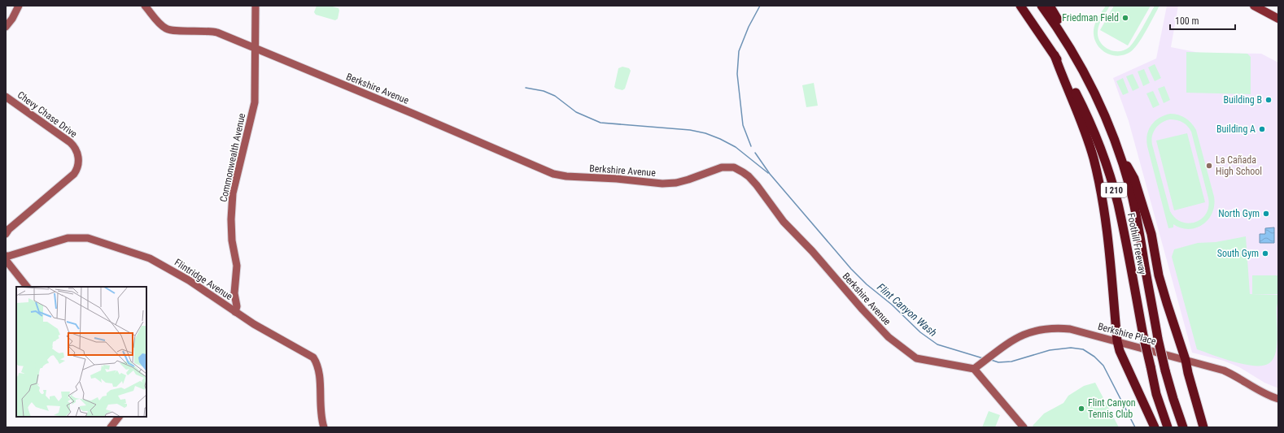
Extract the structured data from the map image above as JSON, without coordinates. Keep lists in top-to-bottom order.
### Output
{
  "streets": {
    "highway": ["I 210", "Foothill Freeway"],
    "street": [
      "Berkshire Avenue",
      "Chevy Chase Drive",
      "Commonwealth Avenue",
      "Flintridge Avenue",
      "Berkshire Place"
    ]
  },
  "crossings": [
    ["Berkshire Avenue", "Commonwealth Avenue"],
    ["Berkshire Avenue", "Berkshire Place"],
    ["Commonwealth Avenue", "Flintridge Avenue"]
  ],
  "water": ["Flint Canyon Wash"],
  "places": [
    "Friedman Field",
    "Building B",
    "Building A",
    "La Cañada High School",
    "North Gym",
    "South Gym",
    "Flint Canyon Tennis Club"
  ],
  "scale_bar": "100 m"
}
